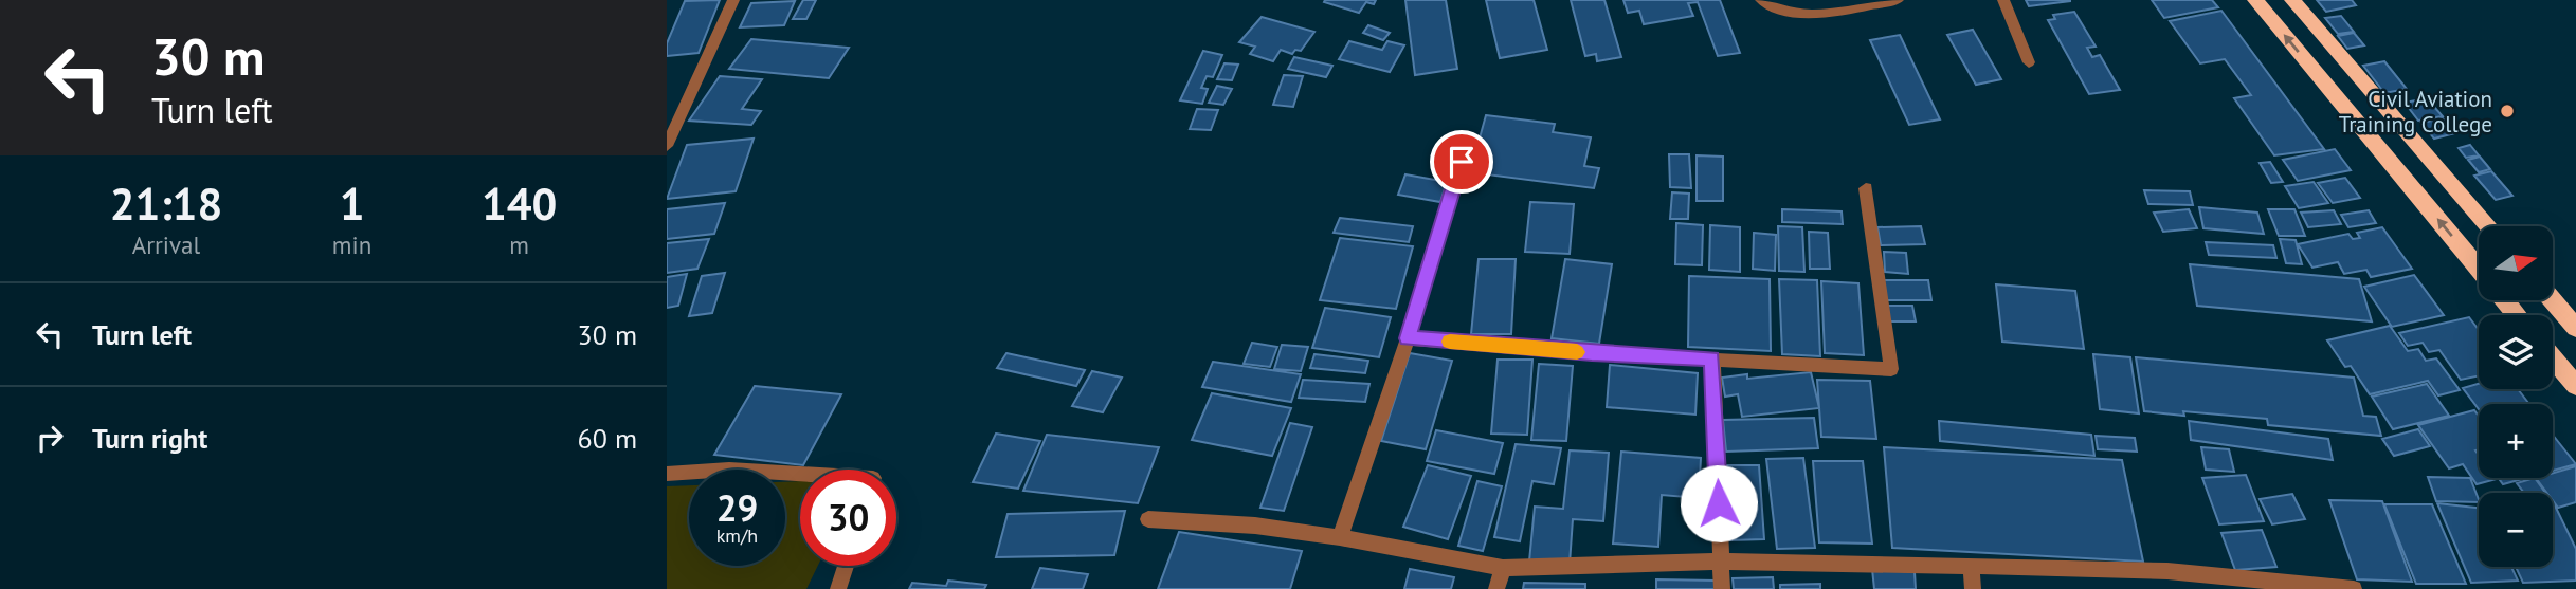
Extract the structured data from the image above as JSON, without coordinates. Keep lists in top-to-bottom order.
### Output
{
  "places": ["Civil Aviation Training College"],
  "north": "right",
  "page": {
    "turn": ["30 m", "Turn left"],
    "eta": [
      "21:18",
      "Arrival",
      "1",
      "min",
      "140",
      "m"
    ],
    "map_buttons": ["+", "−"],
    "list": [
      {
        "name": "Turn left",
        "value": "30 m"
      },
      {
        "name": "Turn right",
        "value": "60 m"
      }
    ],
    "speed": "29 km/h",
    "limit": "30"
  }
}
